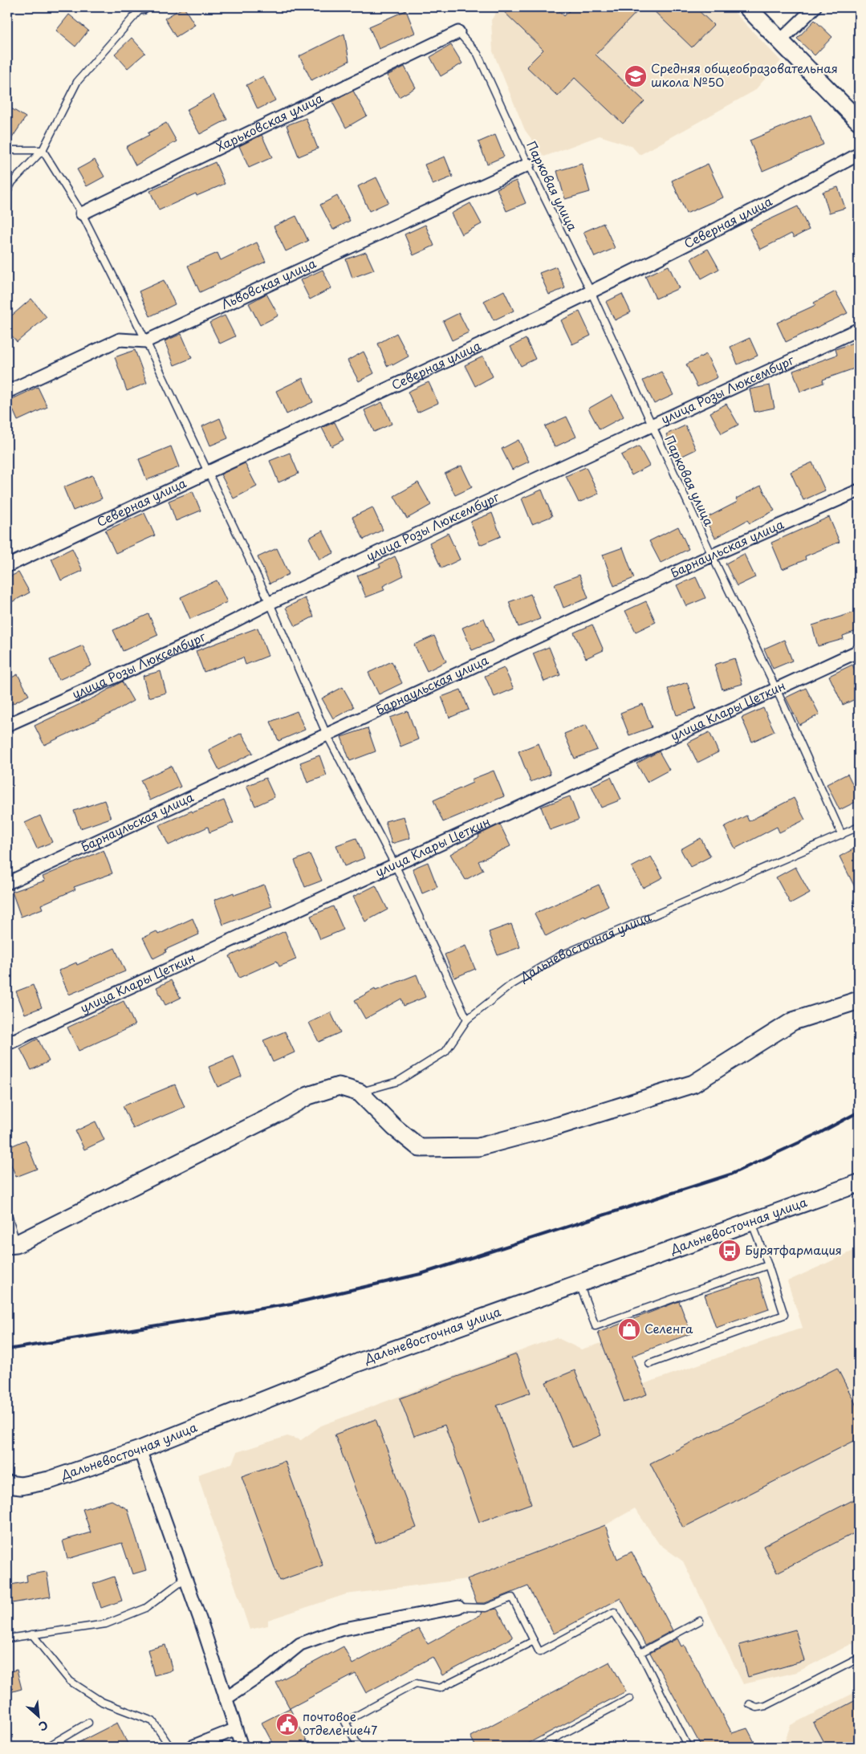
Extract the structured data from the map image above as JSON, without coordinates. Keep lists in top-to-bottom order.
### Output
{
  "streets": {
    "street": [
      "Харьковская улица",
      "Северная улица",
      "Львовская улица",
      "улица Розы Люксембург",
      "Барнаульская улица",
      "улица Клары Цеткин",
      "Дальневосточная улица"
    ],
    "lane": ["Парковая улица"]
  },
  "crossings": [
    ["Харьковская улица", "Парковая улица"],
    ["Парковая улица", "Северная улица"],
    ["Парковая улица", "Львовская улица"],
    ["Парковая улица", "улица Розы Люксембург"],
    ["Парковая улица", "Барнаульская улица"],
    ["Парковая улица", "улица Клары Цеткин"],
    ["Парковая улица", "Дальневосточная улица"]
  ],
  "places": {
    "school or university": ["Средняя общеобразовательная школа №50"],
    "bus stop": ["Бурятфармация"],
    "shop": ["Селенга"],
    "public building": ["почтовое отделение47"]
  },
  "north": "bottom right"
}
